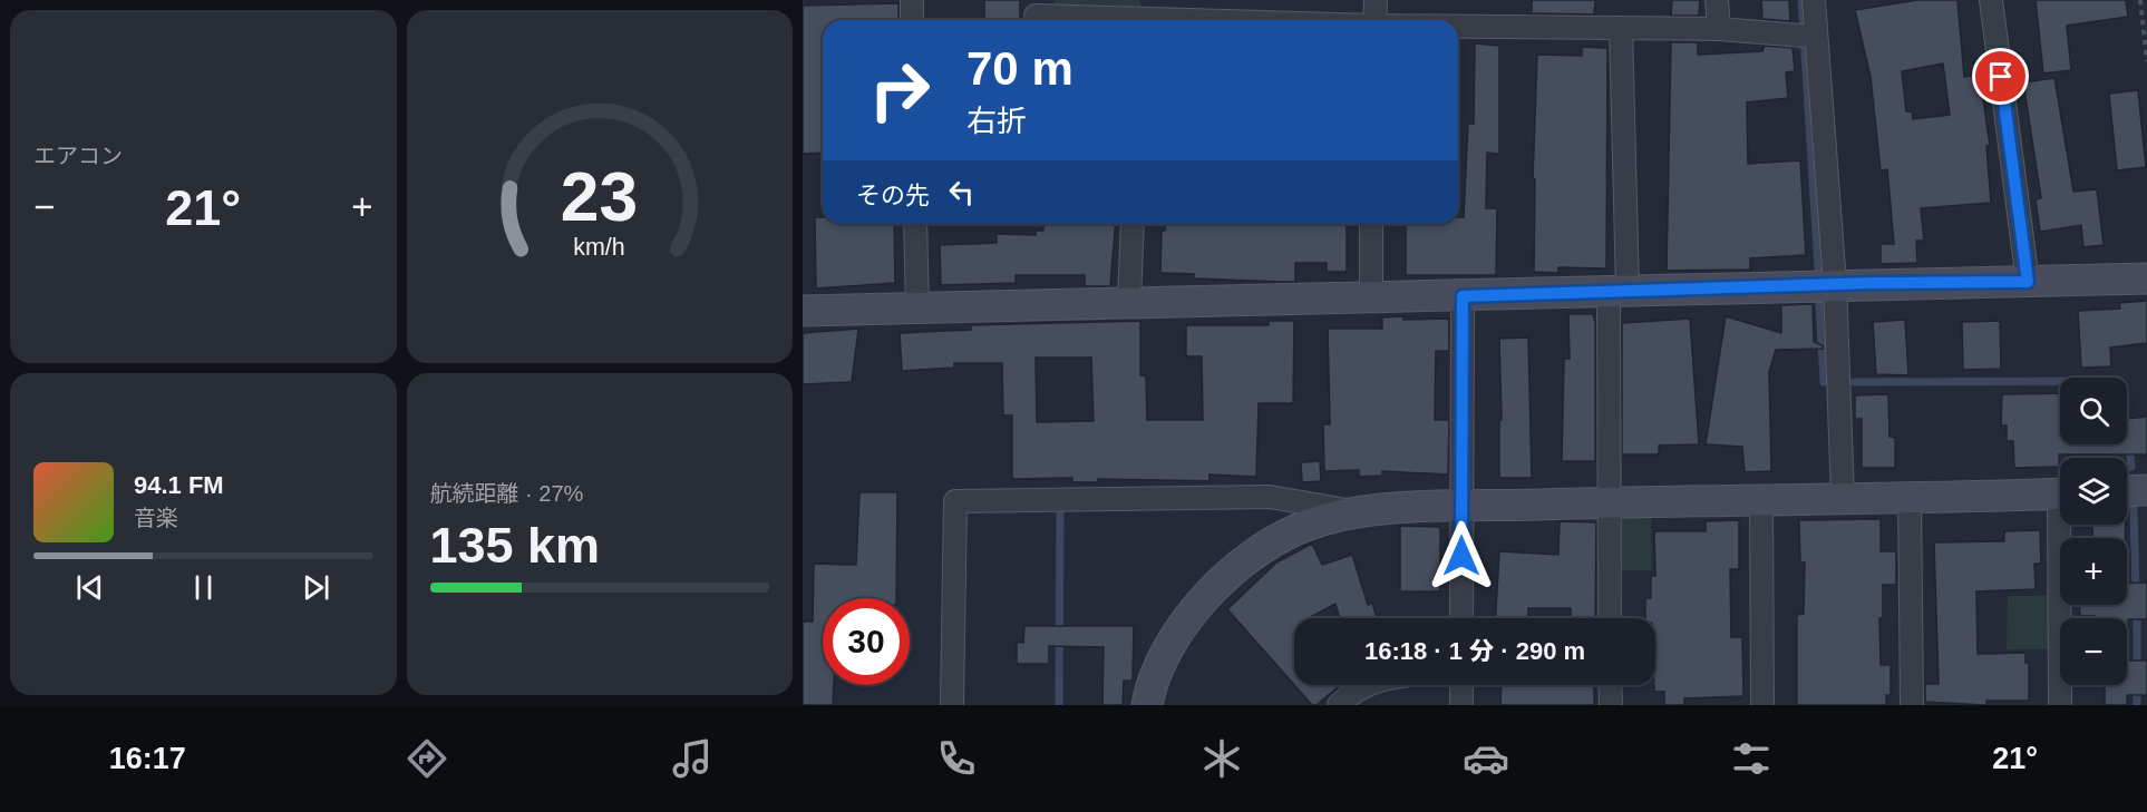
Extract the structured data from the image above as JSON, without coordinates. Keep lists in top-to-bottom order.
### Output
{
  "page": {
    "tile": [
      "エアコン",
      ["航続距離 · 27%", "135 km"]
    ],
    "turn": ["70 m", "右折"],
    "then": "その先",
    "heat": ["−", "21°", "+"],
    "map_buttons": ["+", "−"],
    "song": ["94.1 FM", "音楽"],
    "limit": "30",
    "trip": "16:18 · 1 分 · 290 m",
    "tabs": ["16:17", "21°"],
    "gauge": ["23", "km/h"]
  }
}
